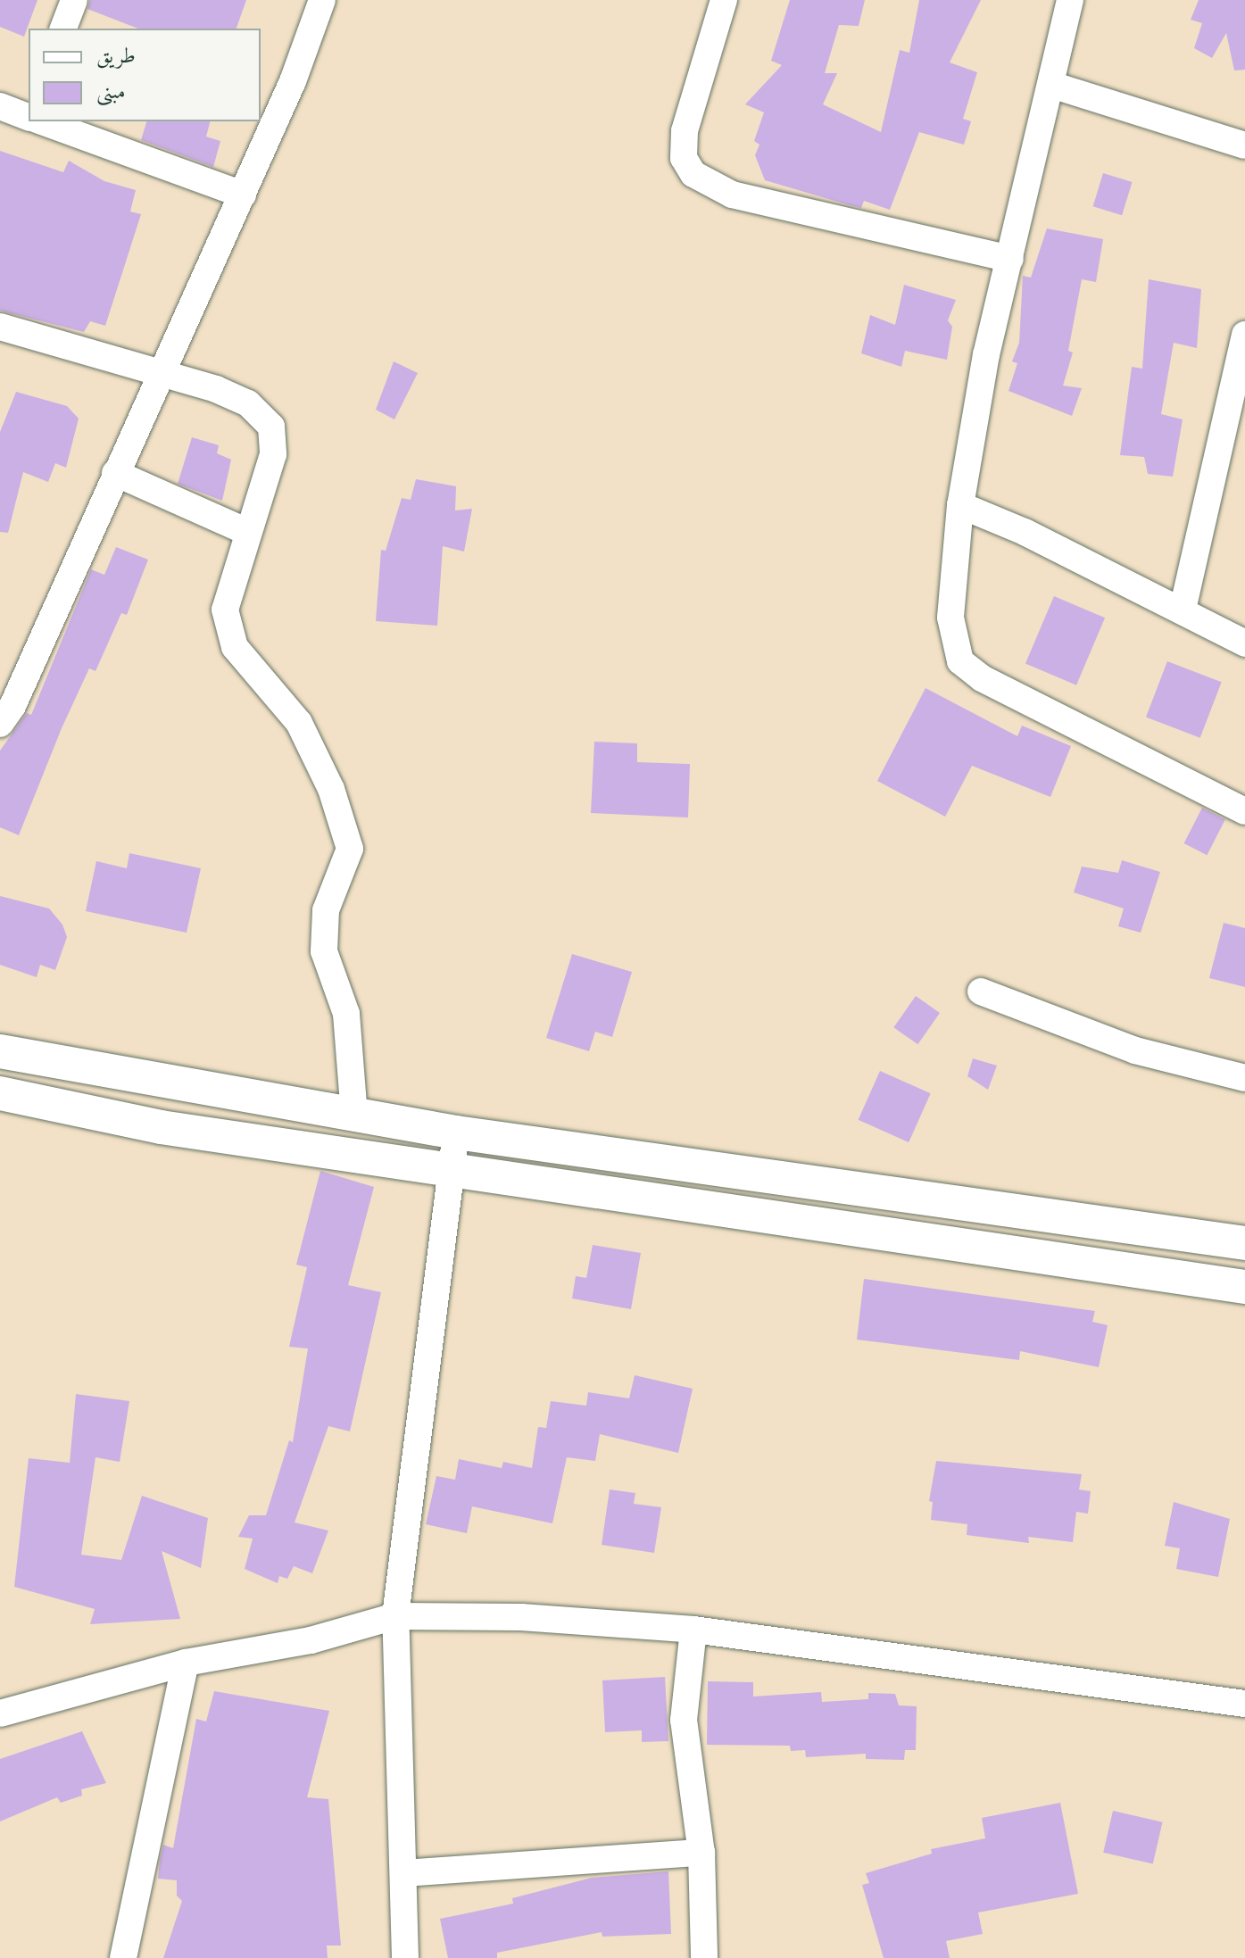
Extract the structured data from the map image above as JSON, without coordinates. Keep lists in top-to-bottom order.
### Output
{
  "legend": ["طريق", "مبنى"]
}
